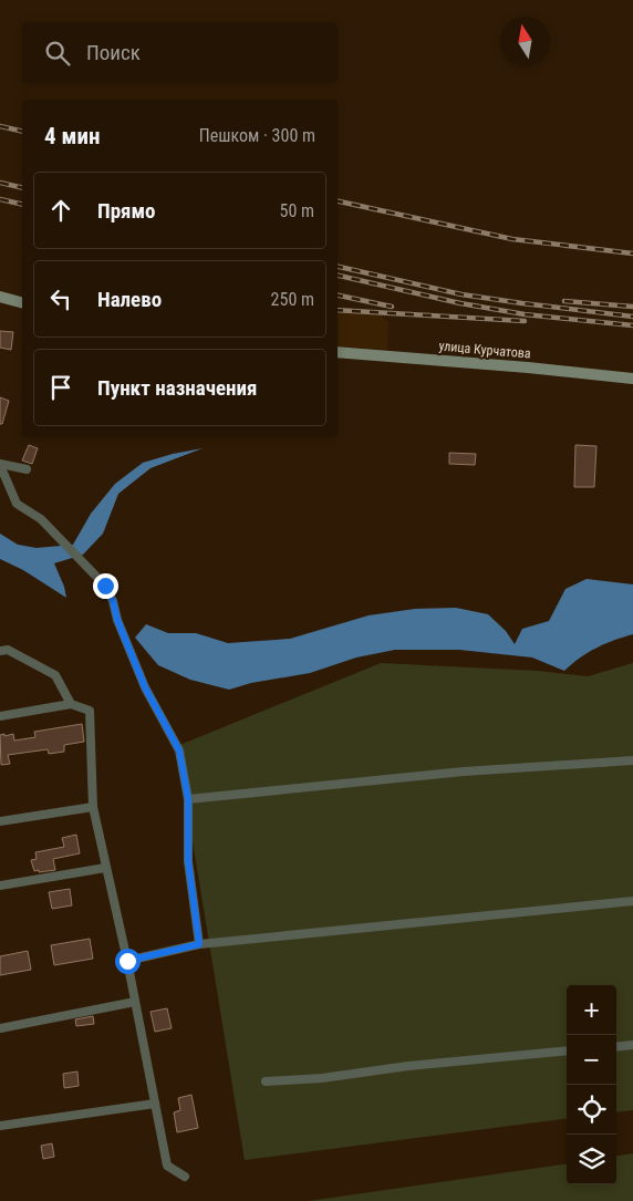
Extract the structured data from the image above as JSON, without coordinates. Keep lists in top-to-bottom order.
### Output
{
  "streets": {
    "street": ["улица Курчатова"]
  },
  "north": "top",
  "page": {
    "search": "Поиск",
    "heading": ["4 мин", "Пешком · 300 m"],
    "list": [
      ["Прямо", "50 m"],
      ["Налево", "250 m"],
      "Пункт назначения"
    ],
    "map_buttons": ["+", "−"]
  }
}
